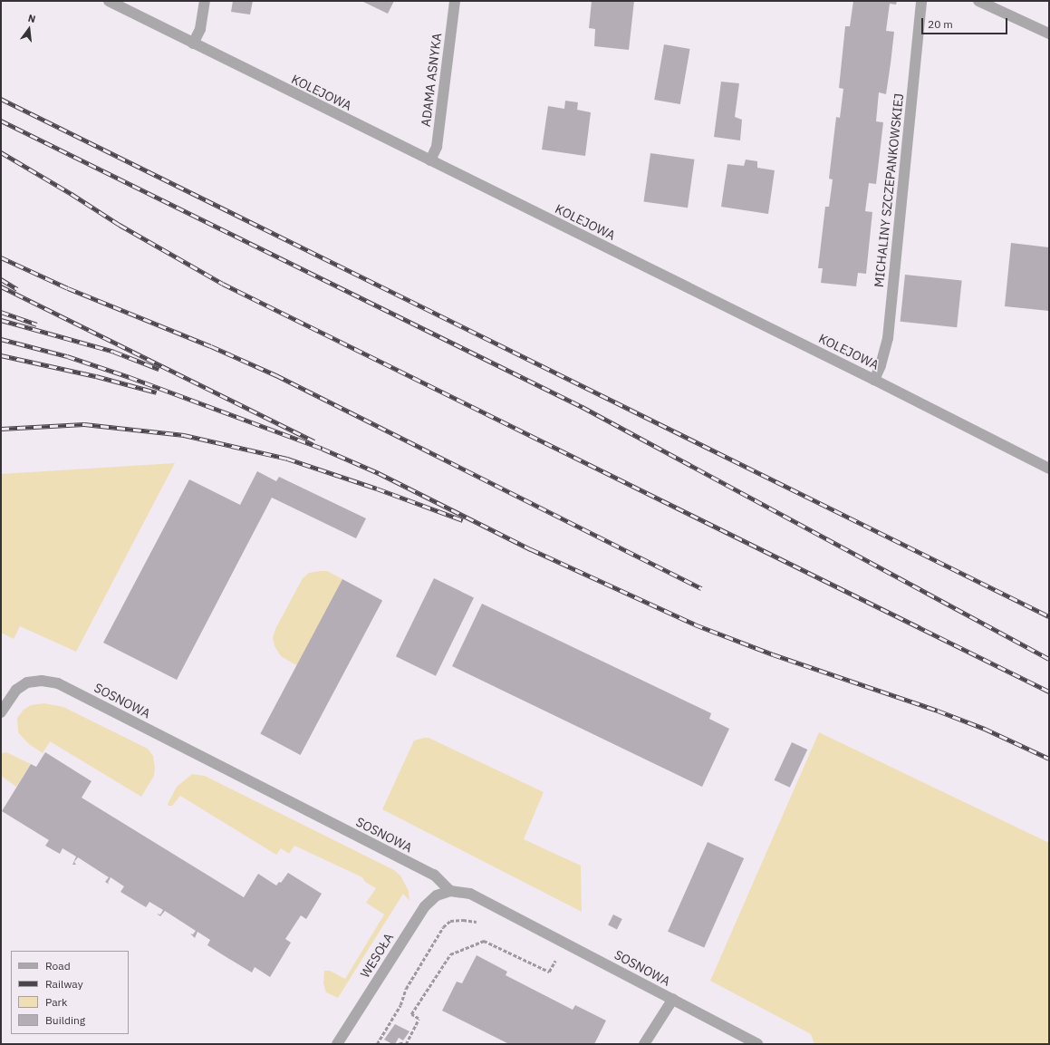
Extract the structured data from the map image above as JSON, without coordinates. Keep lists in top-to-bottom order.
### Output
{
  "streets": {
    "street": [
      "ADAMA ASNYKA",
      "KOLEJOWA",
      "MICHALINY SZCZEPANKOWSKIEJ",
      "SOSNOWA",
      "WESOŁA"
    ]
  },
  "crossings": [
    ["ADAMA ASNYKA", "KOLEJOWA"],
    ["KOLEJOWA", "MICHALINY SZCZEPANKOWSKIEJ"],
    ["SOSNOWA", "WESOŁA"]
  ],
  "legend": [
    "Road",
    "Railway",
    "Park",
    "Building"
  ],
  "scale_bar": "20 m",
  "north": "top"
}
